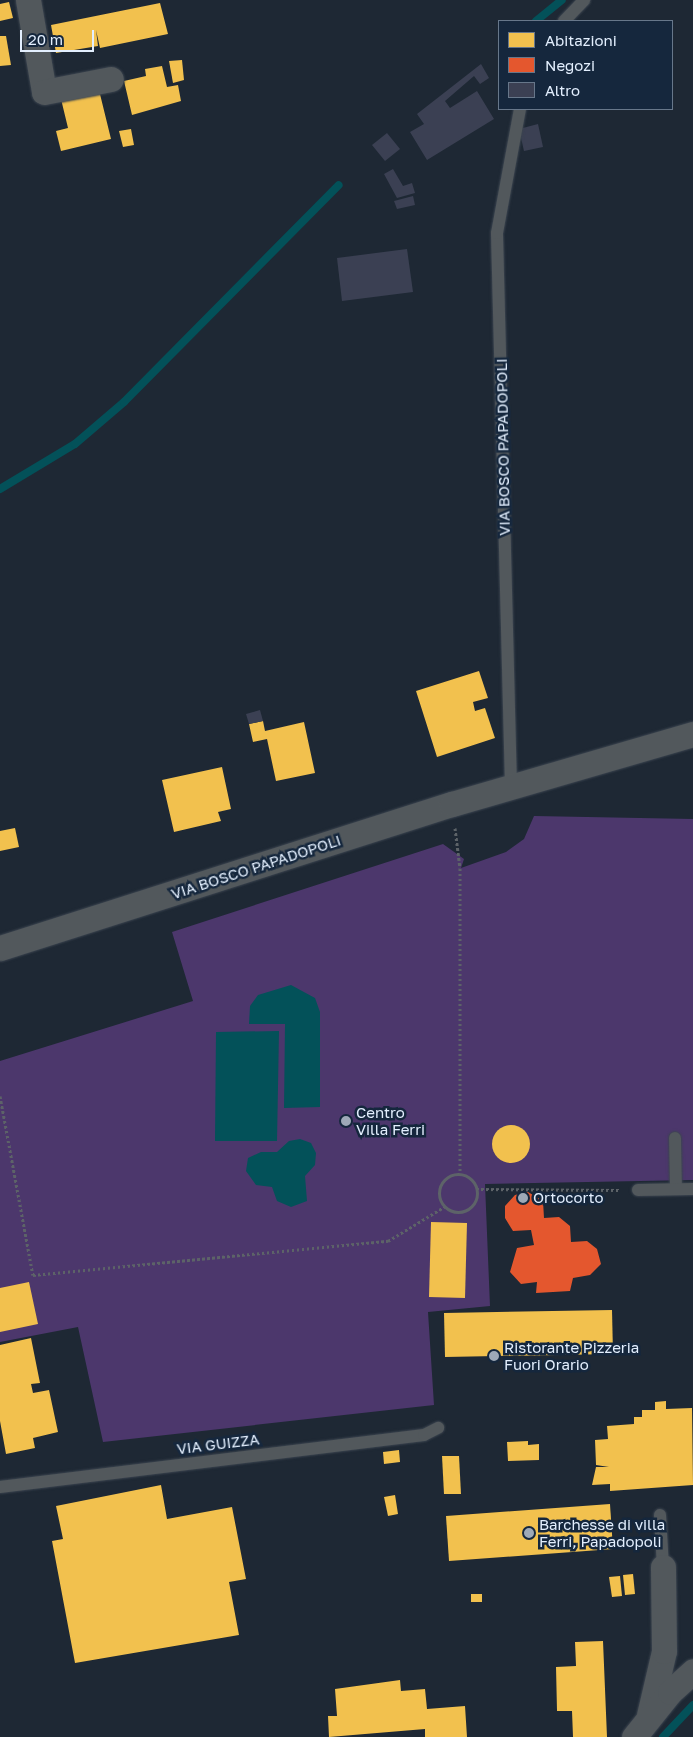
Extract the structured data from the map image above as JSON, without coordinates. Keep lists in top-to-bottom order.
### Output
{
  "streets": {
    "street": ["VIA BOSCO PAPADOPOLI"],
    "lane": ["VIA GUIZZA"]
  },
  "places": [
    "Centro Villa Ferri",
    "Ortocorto",
    "Ristorante Pizzeria Fuori Orario",
    "Barchesse di villa Ferri, Papadopoli"
  ],
  "legend": ["Abitazioni", "Negozi", "Altro"],
  "scale_bar": "20 m"
}
